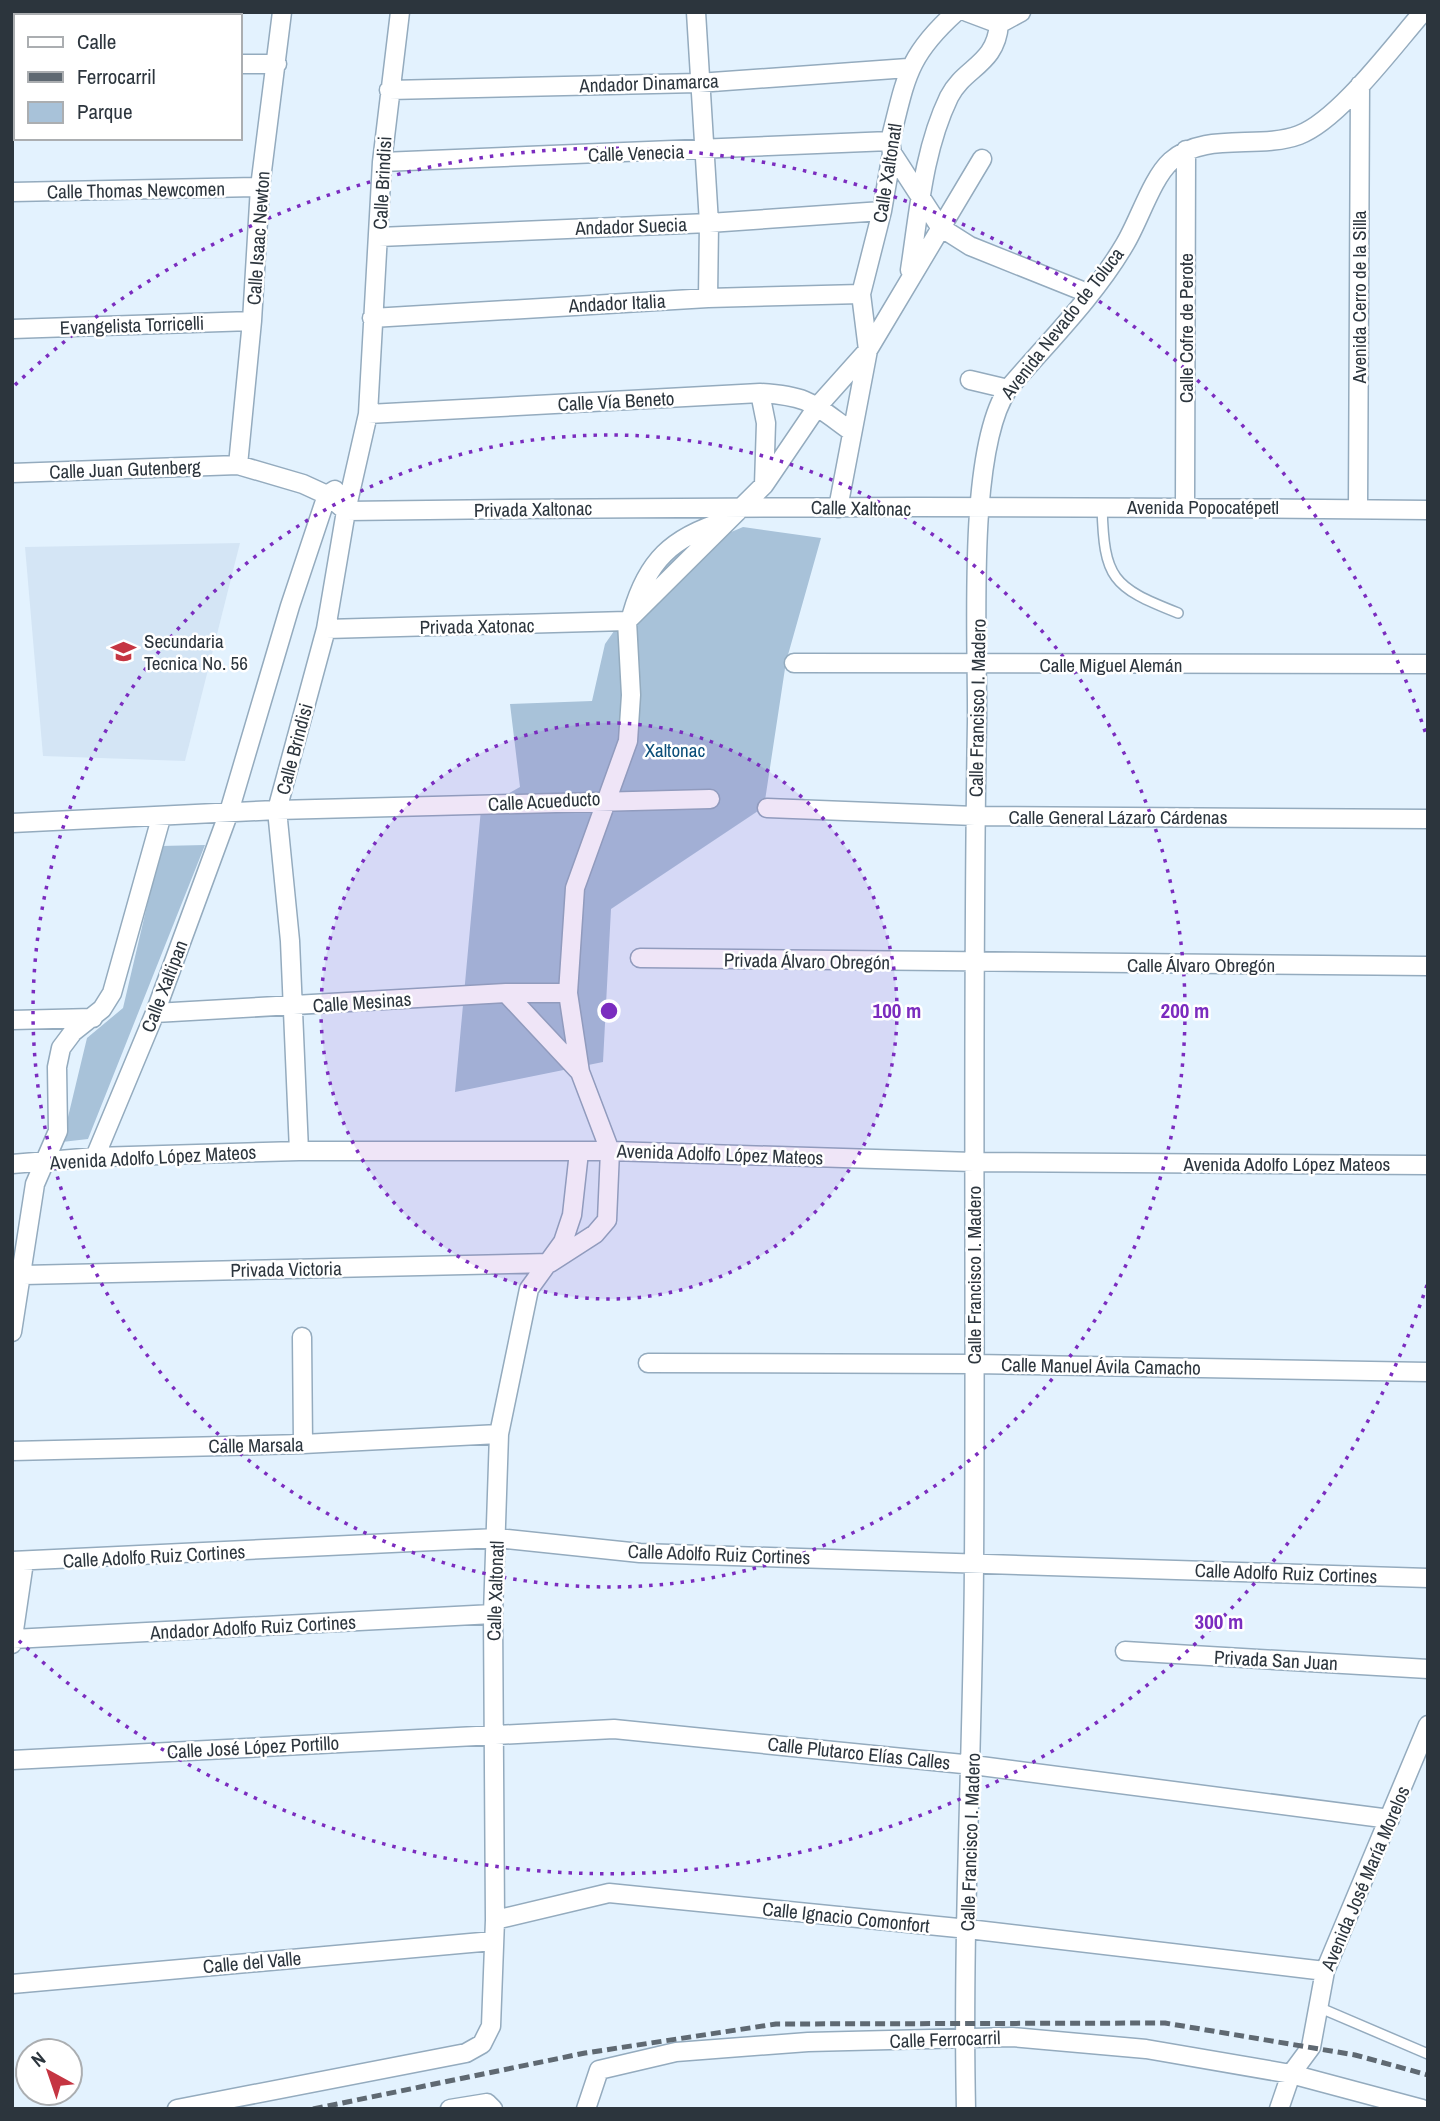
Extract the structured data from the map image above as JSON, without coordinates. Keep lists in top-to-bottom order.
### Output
{
  "streets": {
    "street": [
      "Andador Dinamarca",
      "Calle Venecia",
      "Calle Xaltonatl",
      "Calle Brindisi",
      "Calle Thomas Newcomen",
      "Andador Suecia",
      "Calle Isaac Newton",
      "Avenida Cerro de la Silla",
      "Andador Italia",
      "Avenida Nevado de Toluca",
      "Evangelista Torricelli",
      "Calle Cofre de Perote",
      "Calle Vía Beneto",
      "Calle Juan Gutenberg",
      "Avenida Popocatépetl",
      "Calle Xaltonac",
      "Privada Xaltonac",
      "Privada Xatonac",
      "Calle Miguel Alemán",
      "Calle Francisco I. Madero",
      "Calle Acueducto",
      "Calle General Lázaro Cárdenas",
      "Privada Álvaro Obregón",
      "Calle Álvaro Obregón",
      "Calle Xaltipan",
      "Calle Mesinas",
      "Avenida Adolfo López Mateos",
      "Privada Victoria",
      "Calle Manuel Ávila Camacho",
      "Calle Marsala",
      "Calle Adolfo Ruiz Cortines",
      "Andador Adolfo Ruiz Cortines",
      "Privada San Juan",
      "Calle José López Portillo",
      "Calle Plutarco Elías Calles",
      "Avenida José María Morelos",
      "Calle Ignacio Comonfort",
      "Calle del Valle",
      "Calle Ferrocarril"
    ]
  },
  "crossings": [
    ["Andador Dinamarca", "Calle Xaltonatl"],
    ["Andador Dinamarca", "Calle Brindisi"],
    ["Calle Venecia", "Calle Xaltonatl"],
    ["Calle Venecia", "Calle Brindisi"],
    ["Calle Xaltonatl", "Andador Suecia"],
    ["Calle Xaltonatl", "Andador Italia"],
    ["Calle Xaltonatl", "Calle Vía Beneto"],
    ["Calle Xaltonatl", "Calle Xaltonac"],
    ["Calle Xaltonatl", "Avenida Adolfo López Mateos"],
    ["Calle Xaltonatl", "Privada Victoria"],
    ["Calle Xaltonatl", "Calle Marsala"],
    ["Calle Xaltonatl", "Calle Adolfo Ruiz Cortines"],
    ["Calle Xaltonatl", "Andador Adolfo Ruiz Cortines"],
    ["Calle Xaltonatl", "Calle José López Portillo"],
    ["Calle Xaltonatl", "Calle Plutarco Elías Calles"],
    ["Calle Xaltonatl", "Calle Ignacio Comonfort"],
    ["Calle Xaltonatl", "Calle del Valle"],
    ["Calle Brindisi", "Andador Suecia"],
    ["Calle Brindisi", "Andador Italia"],
    ["Calle Brindisi", "Calle Vía Beneto"],
    ["Calle Brindisi", "Privada Xaltonac"],
    ["Calle Brindisi", "Privada Xatonac"],
    ["Calle Brindisi", "Calle Acueducto"],
    ["Calle Brindisi", "Calle Mesinas"],
    ["Calle Brindisi", "Avenida Adolfo López Mateos"],
    ["Calle Thomas Newcomen", "Calle Isaac Newton"],
    ["Calle Isaac Newton", "Evangelista Torricelli"],
    ["Calle Isaac Newton", "Calle Juan Gutenberg"],
    ["Avenida Cerro de la Silla", "Avenida Popocatépetl"],
    ["Avenida Nevado de Toluca", "Calle Cofre de Perote"],
    ["Avenida Nevado de Toluca", "Avenida Popocatépetl"],
    ["Avenida Nevado de Toluca", "Calle Xaltonac"],
    ["Avenida Nevado de Toluca", "Calle Francisco I. Madero"],
    ["Calle Cofre de Perote", "Avenida Popocatépetl"],
    ["Avenida Popocatépetl", "Calle Xaltonac"],
    ["Avenida Popocatépetl", "Calle Francisco I. Madero"],
    ["Calle Xaltonac", "Privada Xaltonac"],
    ["Calle Xaltonac", "Calle Francisco I. Madero"],
    ["Privada Xatonac", "Calle Acueducto"],
    ["Calle Miguel Alemán", "Calle Francisco I. Madero"],
    ["Calle Francisco I. Madero", "Calle General Lázaro Cárdenas"],
    ["Calle Francisco I. Madero", "Privada Álvaro Obregón"],
    ["Calle Francisco I. Madero", "Calle Álvaro Obregón"],
    ["Calle Francisco I. Madero", "Avenida Adolfo López Mateos"],
    ["Calle Francisco I. Madero", "Calle Manuel Ávila Camacho"],
    ["Calle Francisco I. Madero", "Calle Adolfo Ruiz Cortines"],
    ["Calle Francisco I. Madero", "Calle Plutarco Elías Calles"],
    ["Calle Francisco I. Madero", "Calle Ignacio Comonfort"],
    ["Calle Francisco I. Madero", "Calle Ferrocarril"],
    ["Calle Acueducto", "Calle Xaltipan"],
    ["Privada Álvaro Obregón", "Calle Álvaro Obregón"],
    ["Calle Xaltipan", "Calle Mesinas"],
    ["Calle Xaltipan", "Avenida Adolfo López Mateos"],
    ["Calle José López Portillo", "Calle Plutarco Elías Calles"],
    ["Calle Plutarco Elías Calles", "Avenida José María Morelos"],
    ["Avenida José María Morelos", "Calle Ignacio Comonfort"],
    ["Avenida José María Morelos", "Calle Ferrocarril"]
  ],
  "parks": ["Xaltonac"],
  "places": {
    "school or university": ["Secundaria Tecnica No. 56"]
  },
  "legend": ["Calle", "Ferrocarril", "Parque"],
  "north": "top left",
  "rings": ["100 m", "200 m", "300 m"]
}
